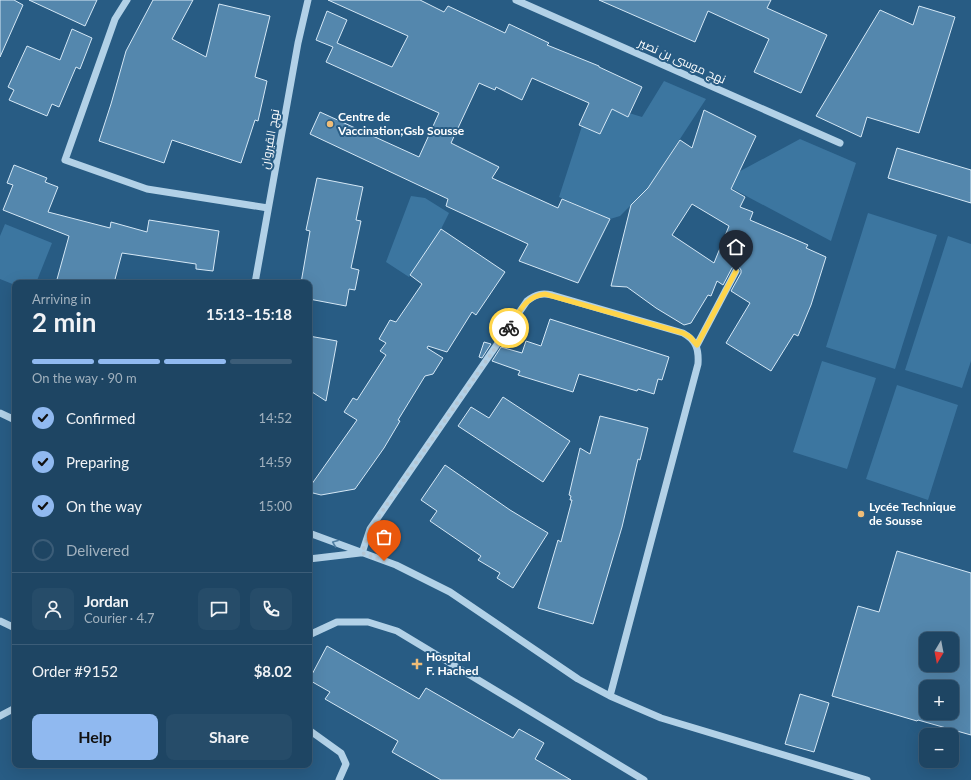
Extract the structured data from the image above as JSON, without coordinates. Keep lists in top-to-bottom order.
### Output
{
  "streets": {
    "street": ["نهج موسى بن نصير", "نهج القيروان"]
  },
  "places": {
    "other": ["Centre de Vaccination;Gsb Sousse", "Lycée Technique de Sousse"],
    "health": ["Hospital F. Hached"]
  },
  "north": "bottom",
  "page": {
    "heading": ["2 min", "Arriving in", "15:13–15:18"],
    "panel": [
      "Jordan",
      "Courier · 4.7",
      "Order #9152",
      "$8.02"
    ],
    "bar": "On the way · 90 m",
    "list": [
      ["Confirmed", "14:52"],
      ["Preparing", "14:59"],
      ["On the way", "15:00"],
      "Delivered"
    ],
    "map_buttons": ["+", "−"],
    "buttons": ["Help", "Share"]
  }
}
